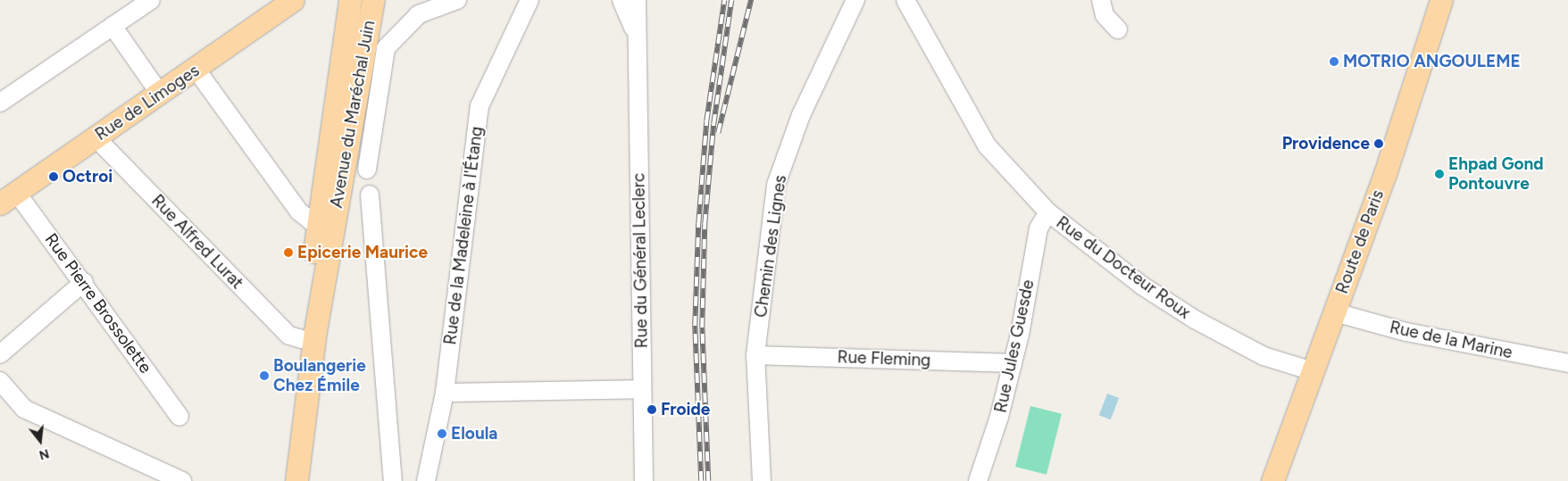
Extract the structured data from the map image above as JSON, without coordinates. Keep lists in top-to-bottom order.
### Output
{
  "streets": {
    "main road": ["Rue de Limoges", "Avenue du Maréchal Juin", "Route de Paris"],
    "street": [
      "Rue de la Madeleine à l'Étang",
      "Rue Alfred Lurat",
      "Chemin des Lignes",
      "Rue du Général Leclerc",
      "Rue du Docteur Roux",
      "Rue Pierre Brossolette",
      "Rue de la Marine",
      "Rue Jules Guesde",
      "Rue Fleming"
    ]
  },
  "crossings": [
    ["Rue de Limoges", "Rue Alfred Lurat"],
    ["Rue de Limoges", "Rue Pierre Brossolette"],
    ["Avenue du Maréchal Juin", "Rue Alfred Lurat"],
    ["Route de Paris", "Rue du Docteur Roux"],
    ["Route de Paris", "Rue de la Marine"],
    ["Chemin des Lignes", "Rue Fleming"],
    ["Rue du Docteur Roux", "Rue Jules Guesde"],
    ["Rue Jules Guesde", "Rue Fleming"]
  ],
  "places": [
    "MOTRIO ANGOULEME",
    "Providence",
    "Ehpad Gond Pontouvre",
    "Octroi",
    "Epicerie Maurice",
    "Boulangerie Chez Émile",
    "Froide",
    "Eloula"
  ],
  "north": "bottom"
}
